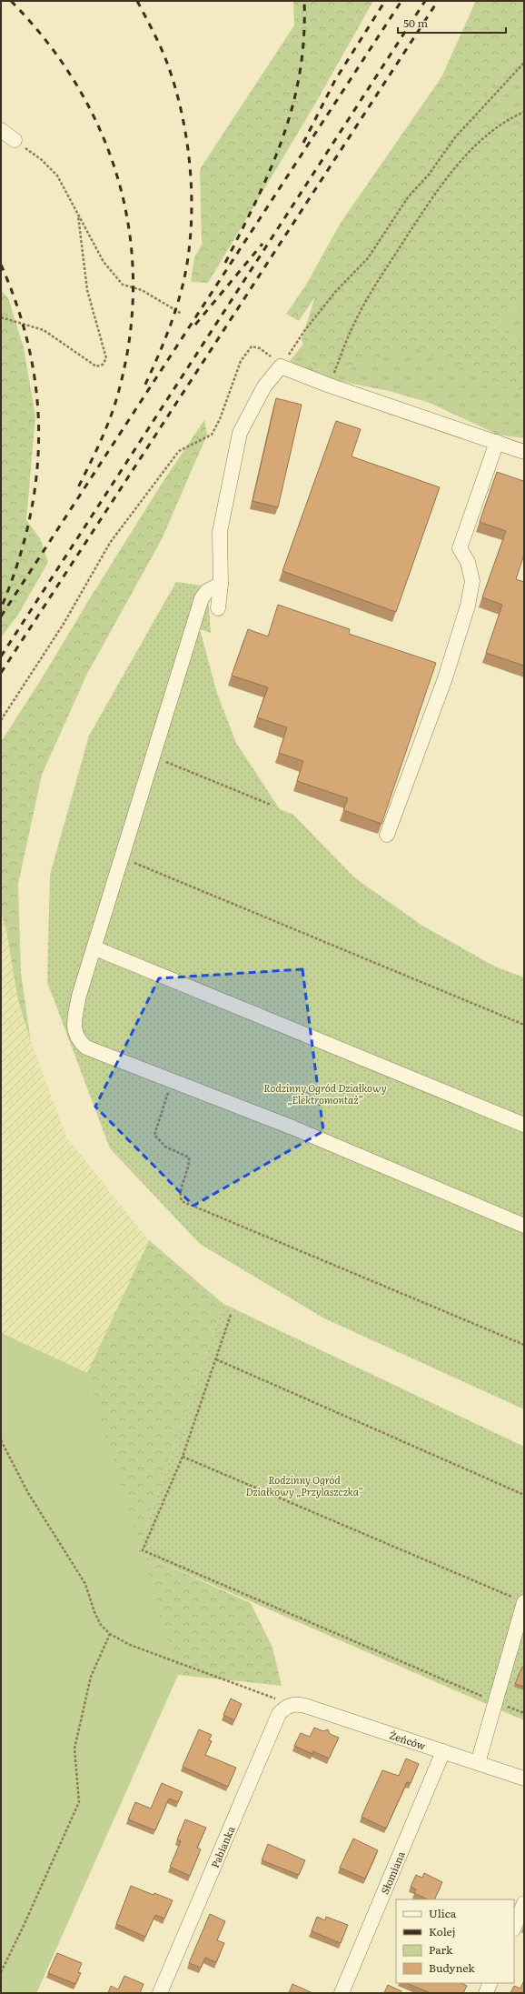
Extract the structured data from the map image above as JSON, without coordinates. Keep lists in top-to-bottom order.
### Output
{
  "streets": {
    "street": ["Żeńców", "Pabianka", "Słomiana"]
  },
  "crossings": [
    ["Żeńców", "Pabianka"],
    ["Żeńców", "Słomiana"]
  ],
  "parks": ["Rodzinny Ogród Działkowy „Elektromontaż”", "Rodzinny Ogród Działkowy „Przylaszczka”"],
  "legend": [
    "Ulica",
    "Kolej",
    "Park",
    "Budynek"
  ],
  "scale_bar": "50 m"
}
